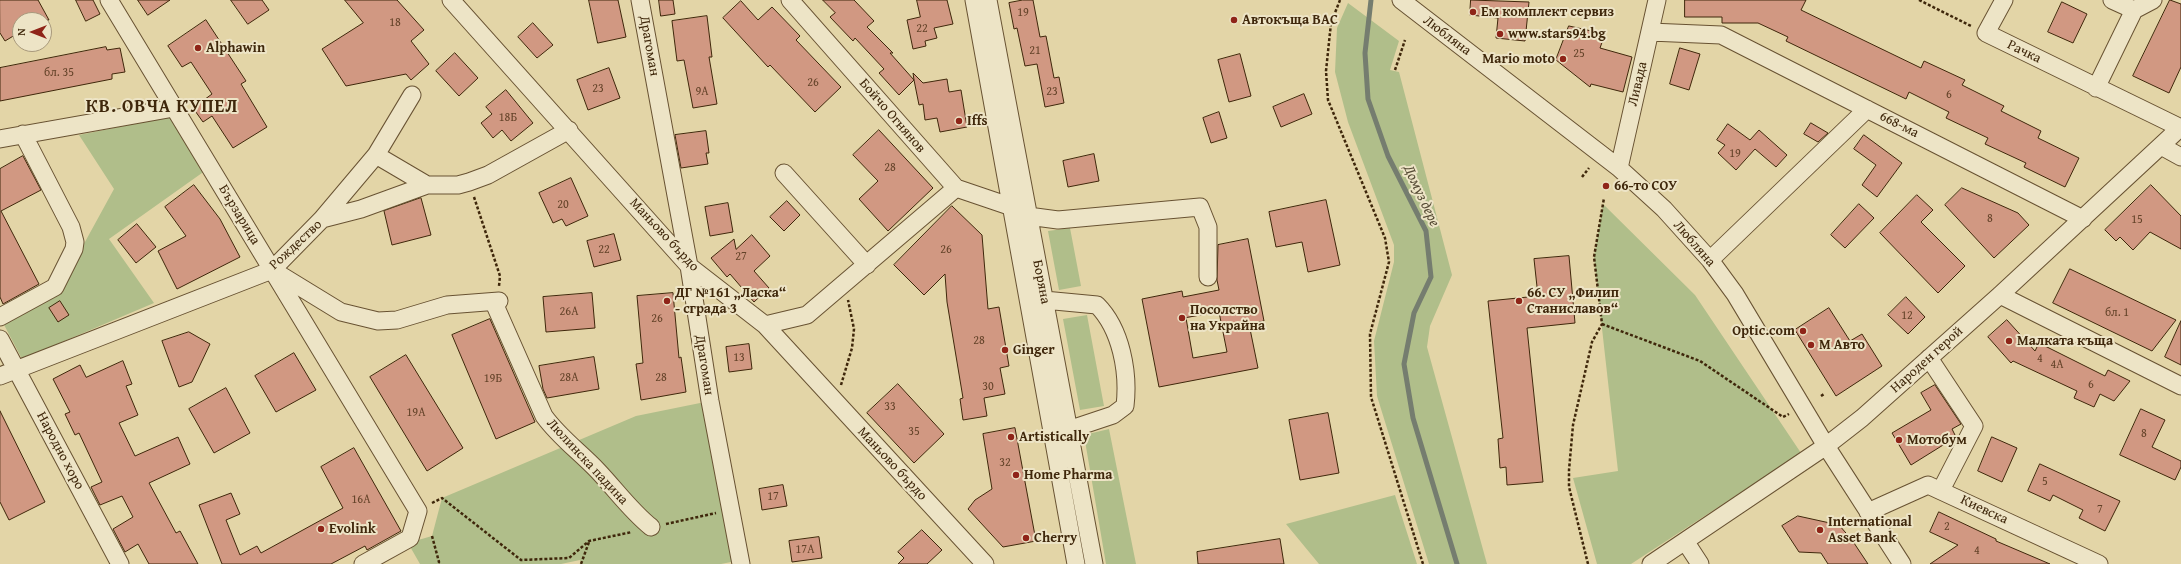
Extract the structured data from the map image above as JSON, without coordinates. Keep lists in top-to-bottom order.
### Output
{
  "streets": {
    "street": [
      "Любляна",
      "Драгоман",
      "Рачка",
      "Ливада",
      "Бойчо Огнянов",
      "668-ма",
      "Бързарица",
      "Маньово бърдо",
      "Рождество",
      "Боряна",
      "Народен герой",
      "Народно хоро",
      "Люлинска падина",
      "Киевска"
    ]
  },
  "crossings": [
    ["Любляна", "Ливада"],
    ["Любляна", "668-ма"],
    ["Любляна", "Народен герой"],
    ["Любляна", "Киевска"],
    ["Драгоман", "Маньово бърдо"],
    ["Рачка", "Народен герой"],
    ["668-ма", "Народен герой"],
    ["Бързарица", "Рождество"],
    ["Маньово бърдо", "Рождество"],
    ["Рождество", "Народно хоро"]
  ],
  "districts": ["КВ. ОВЧА КУПЕЛ"],
  "water": ["Домуз дере"],
  "places": [
    "Ем комплект сервиз",
    "Автокъща ВАС",
    "www.stars94.bg",
    "Alphawin",
    "Mario moto",
    "Iffs",
    "66-то СОУ",
    "ДГ №161 „Ласка“ - сграда 3",
    "66. СУ „Филип Станиславов“",
    "Посолство на Украйна",
    "Optic.com",
    "Малката къща",
    "М Авто",
    "Ginger",
    "Artistically",
    "Мотобум",
    "Home Pharma",
    "Evolink",
    "International Asset Bank",
    "Cherry"
  ],
  "house_numbers": [
    "19",
    "18",
    "22",
    "21",
    "25",
    "бл. 35",
    "26",
    "23",
    "9А",
    "23",
    "6",
    "18Б",
    "19",
    "28",
    "20",
    "8",
    "15",
    "22",
    "26",
    "27",
    "26А",
    "бл. 1",
    "12",
    "26",
    "28",
    "13",
    "4",
    "4А",
    "28А",
    "28",
    "19Б",
    "6",
    "30",
    "33",
    "19A",
    "35",
    "8",
    "32",
    "5",
    "17",
    "16А",
    "7",
    "2",
    "17А",
    "4"
  ],
  "north": "left"
}
